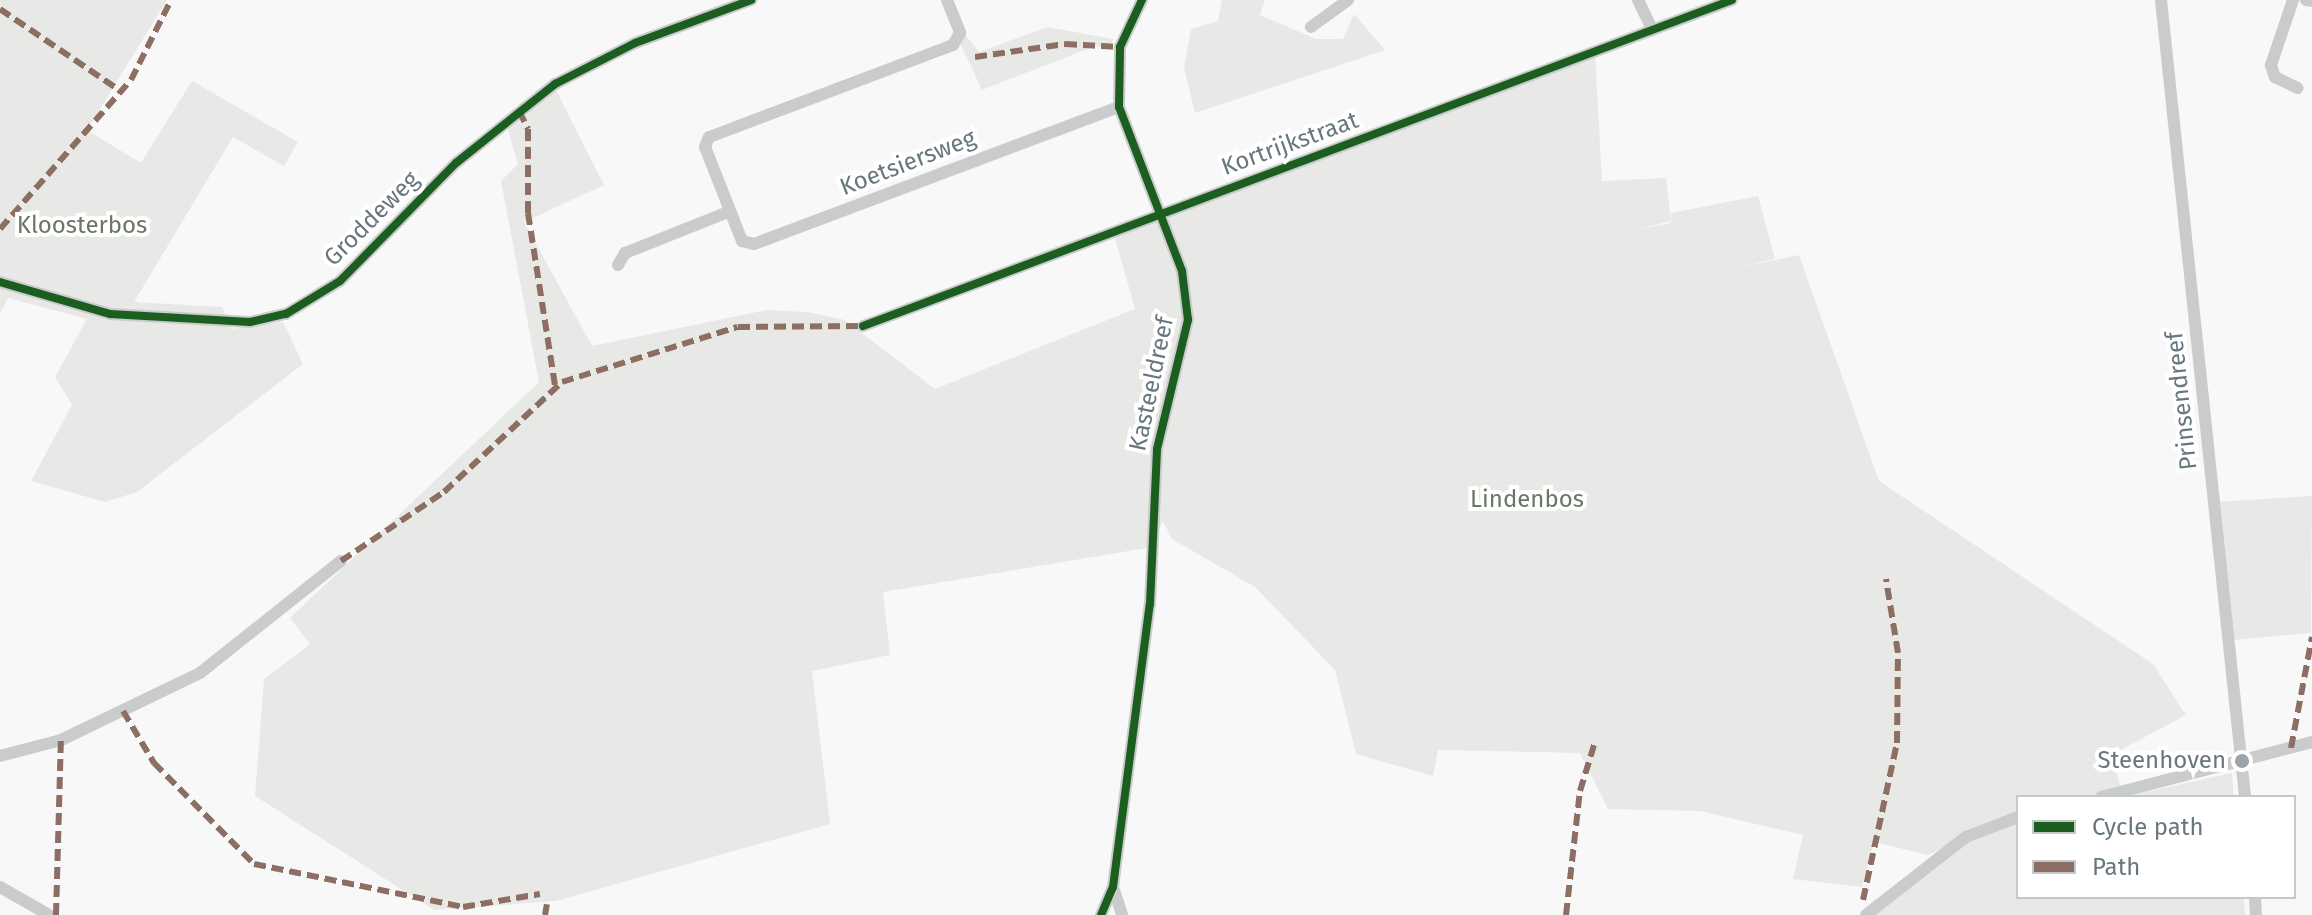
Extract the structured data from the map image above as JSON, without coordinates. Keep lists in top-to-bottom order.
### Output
{
  "streets": {
    "street": [
      "Kortrijkstraat",
      "Koetsiersweg",
      "Groddeweg",
      "Kasteeldreef",
      "Prinsendreef"
    ]
  },
  "crossings": [
    ["Kortrijkstraat", "Kasteeldreef"],
    ["Koetsiersweg", "Kasteeldreef"]
  ],
  "parks": ["Kloosterbos", "Lindenbos"],
  "places": ["Steenhoven"],
  "legend": ["Cycle path", "Path"]
}
